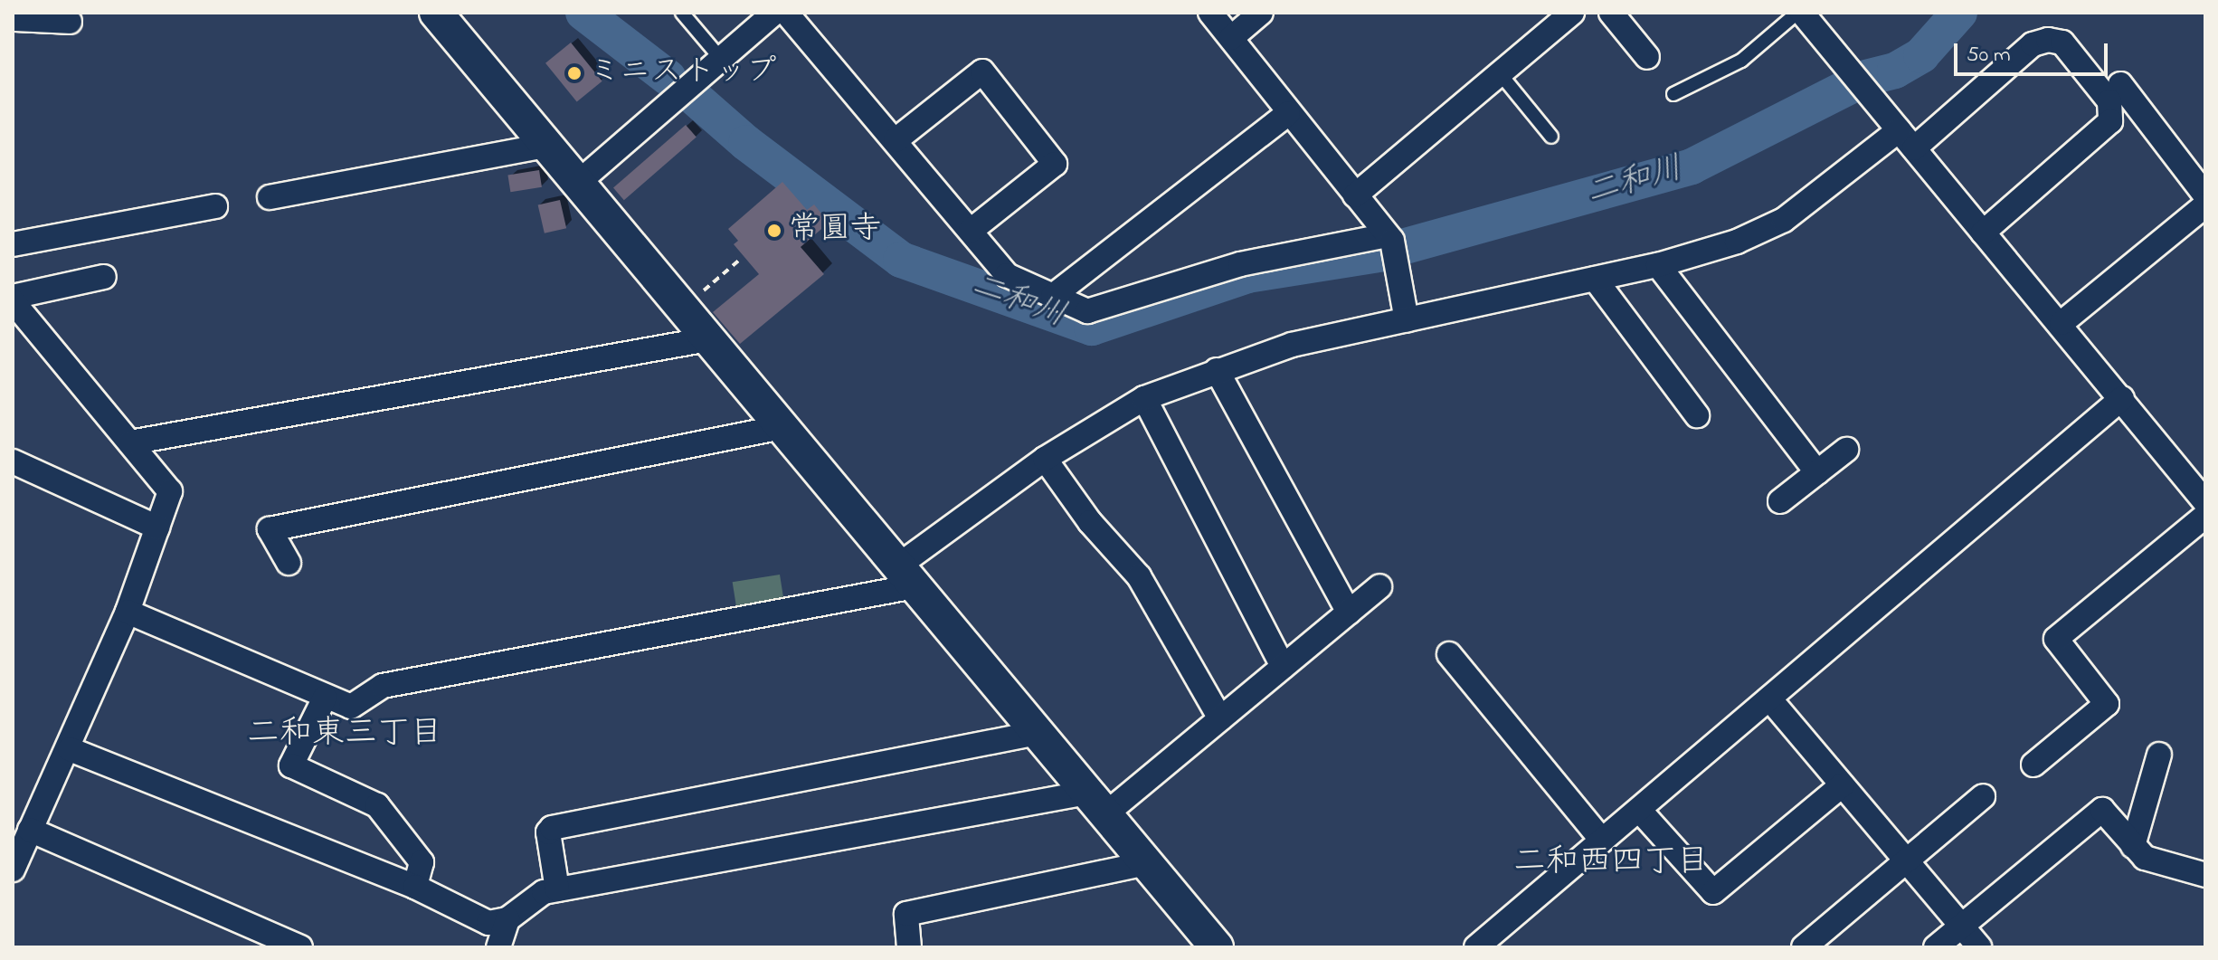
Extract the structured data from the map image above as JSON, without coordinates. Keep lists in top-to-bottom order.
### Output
{
  "districts": ["二和東三丁目", "二和西四丁目"],
  "water": ["二和川"],
  "places": ["ミニストップ", "常圓寺"],
  "scale_bar": "50 m"
}
